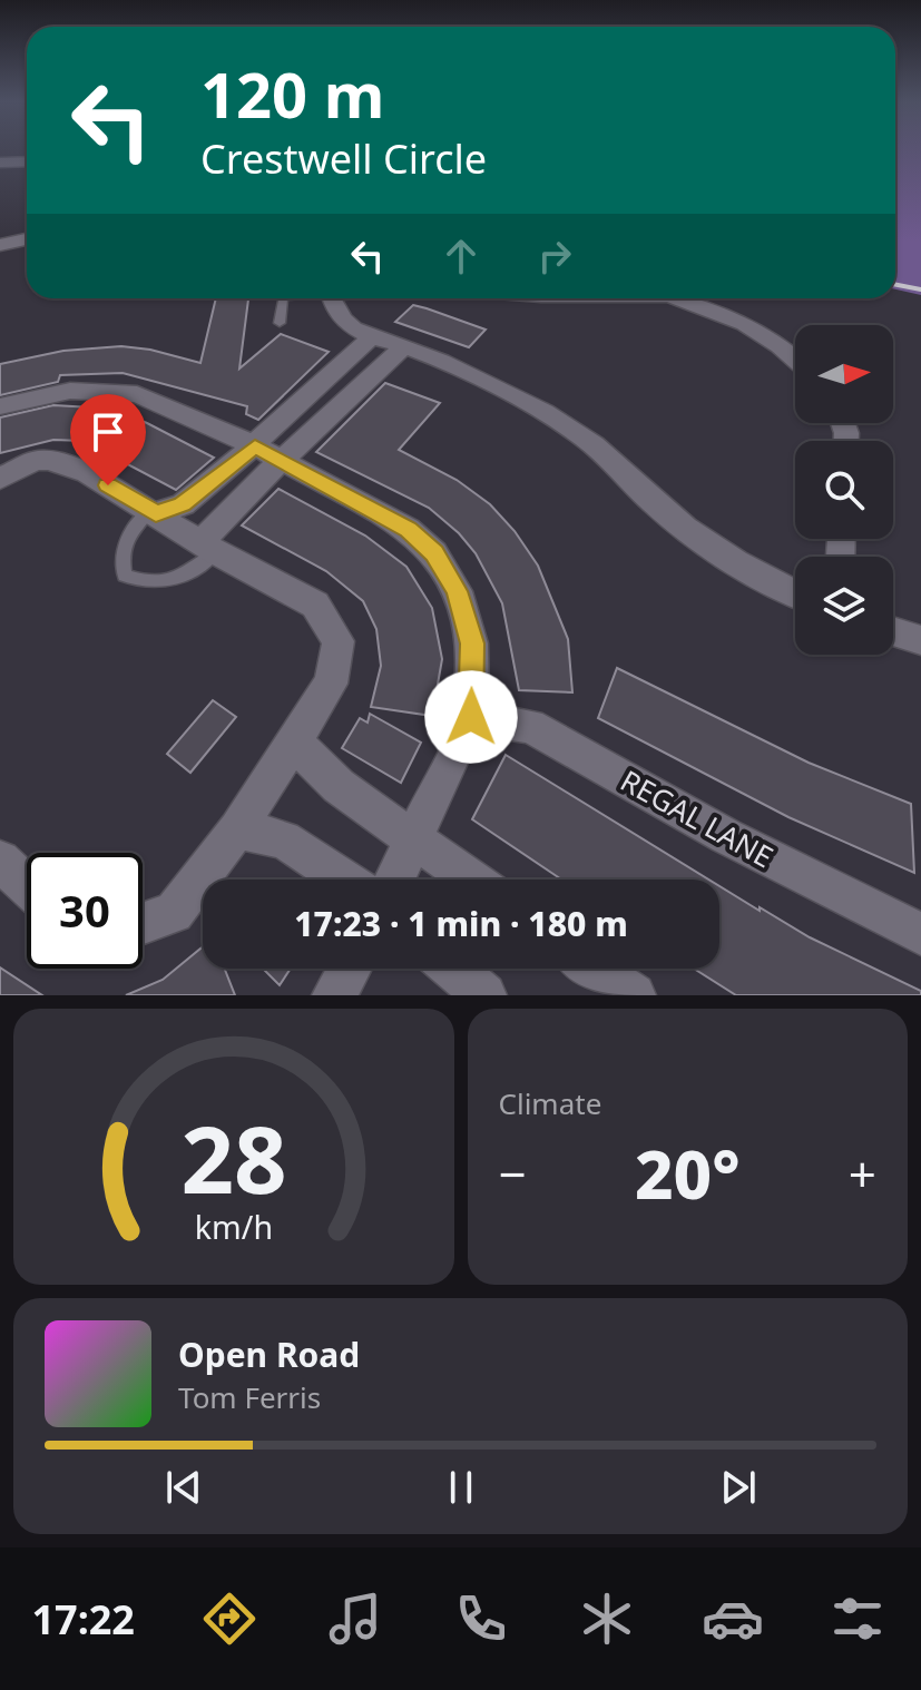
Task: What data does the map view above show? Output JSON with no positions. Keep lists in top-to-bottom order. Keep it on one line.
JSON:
{"streets":{"street":["REGAL LANE"]},"north":"right","page":{"turn":["120 m","Crestwell Circle"],"limit":"30","trip":"17:23 · 1 min · 180 m","tile":"Climate","heat":["−","20°","+"],"song":["Open Road","Tom Ferris"],"tabs":"17:22","gauge":["28","km/h"]}}
